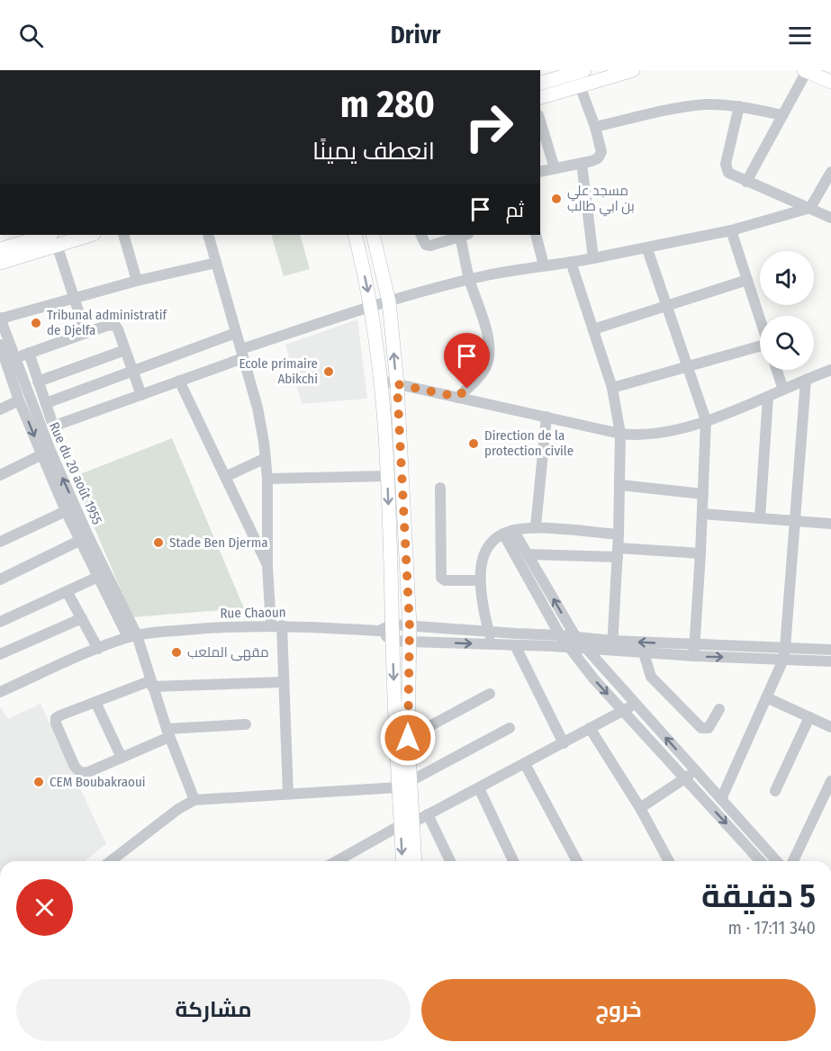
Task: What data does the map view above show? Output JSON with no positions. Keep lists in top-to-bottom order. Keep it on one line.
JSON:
{"streets":{"street":["Rue du 20 août 1955","Rue Chaoun"]},"crossings":[["Rue du 20 août 1955","Rue Chaoun"]],"places":["مسجد علي بن ابي طالب","Tribunal administratif de Djelfa","Ecole primaire Abikchi","Direction de la protection civile","Stade Ben Djerma","مقهى الملعب","CEM Boubakraoui"],"page":{"header":"Drivr","turn":["280 m","انعطف يمينًا"],"then":"ثم","heading":["5 دقيقة","340 m · 17:11"],"buttons":["خروج","مشاركة"]}}
